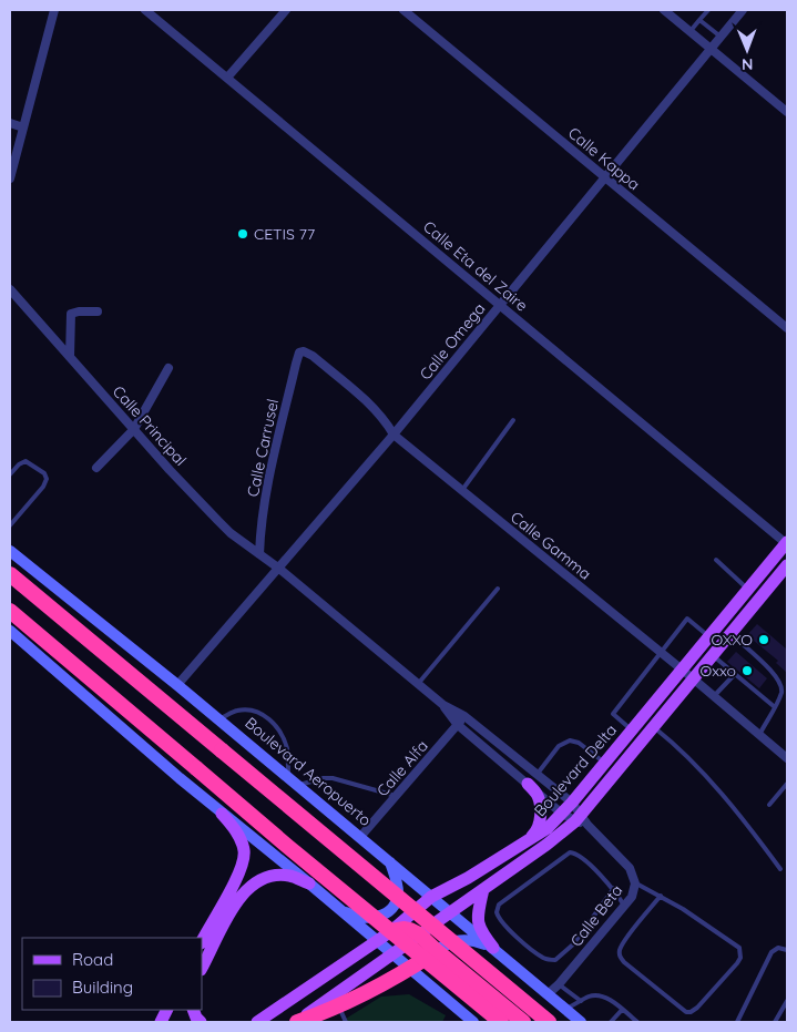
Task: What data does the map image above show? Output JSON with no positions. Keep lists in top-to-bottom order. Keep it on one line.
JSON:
{"streets":{"main road":["Boulevard Delta"],"street":["Calle Kappa","Calle Eta del Zaire","Calle Omega","Calle Principal","Calle Carrusel","Calle Gamma","Calle Alfa","Boulevard Aeropuerto","Calle Beta"]},"crossings":[["Calle Kappa","Calle Omega"],["Calle Eta del Zaire","Calle Omega"],["Calle Eta del Zaire","Boulevard Delta"],["Calle Omega","Calle Principal"],["Calle Omega","Calle Gamma"],["Calle Omega","Boulevard Aeropuerto"],["Calle Omega","Calle Beta"],["Calle Principal","Calle Carrusel"],["Calle Principal","Calle Beta"],["Calle Carrusel","Calle Gamma"],["Calle Gamma","Boulevard Delta"],["Calle Alfa","Boulevard Aeropuerto"],["Calle Alfa","Calle Beta"],["Boulevard Delta","Boulevard Aeropuerto"],["Boulevard Delta","Calle Beta"],["Boulevard Aeropuerto","Calle Beta"]],"places":["CETIS 77","OXXO","Oxxo"],"legend":["Road","Building"],"north":"bottom"}
